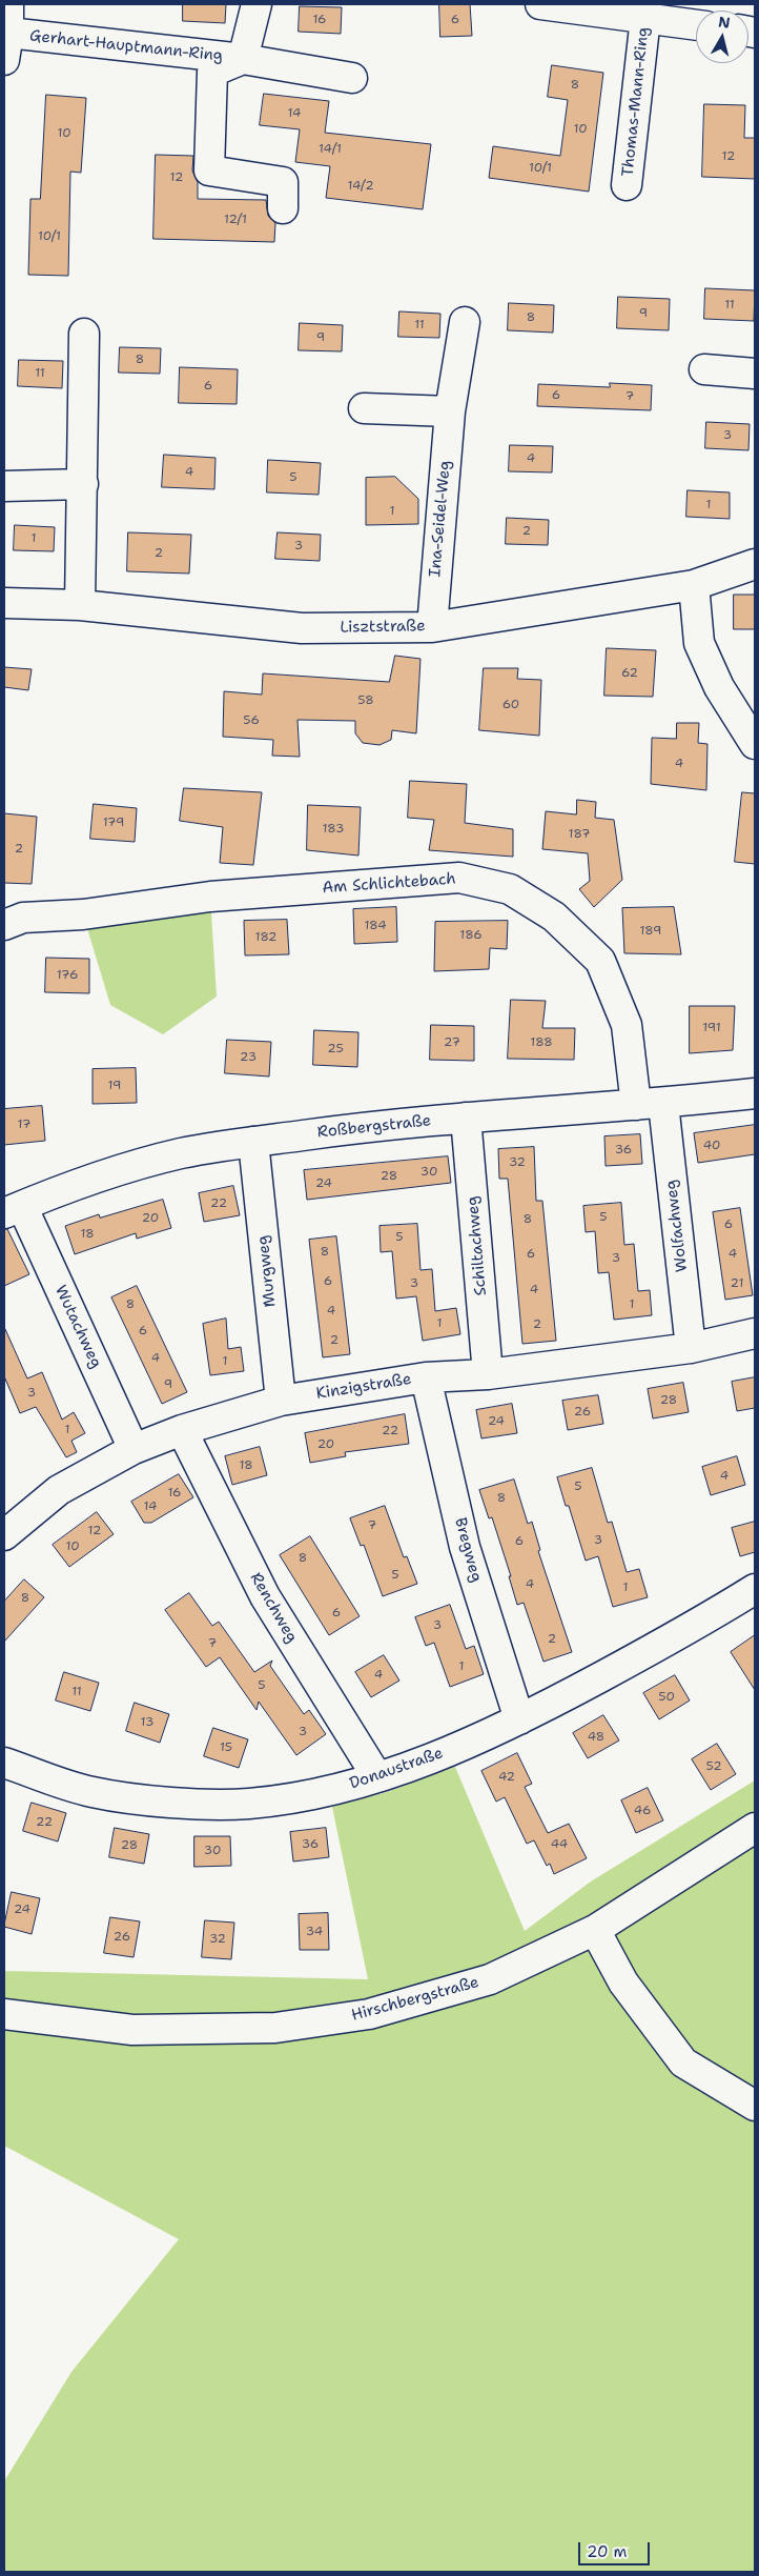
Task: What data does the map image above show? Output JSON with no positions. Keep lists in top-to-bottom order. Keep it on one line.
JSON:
{"streets":{"street":["Gerhart-Hauptmann-Ring","Thomas-Mann-Ring","Ina-Seidel-Weg","Lisztstraße","Am Schlichtebach","Roßbergstraße","Wolfachweg","Schiltachweg","Murgweg","Wutachweg","Kinzigstraße","Bregweg","Renchweg","Donaustraße","Hirschbergstraße"]},"crossings":[["Ina-Seidel-Weg","Lisztstraße"],["Am Schlichtebach","Roßbergstraße"],["Am Schlichtebach","Wolfachweg"],["Roßbergstraße","Wolfachweg"],["Roßbergstraße","Schiltachweg"],["Roßbergstraße","Murgweg"],["Roßbergstraße","Wutachweg"],["Wolfachweg","Kinzigstraße"],["Schiltachweg","Kinzigstraße"],["Murgweg","Kinzigstraße"],["Wutachweg","Kinzigstraße"],["Kinzigstraße","Bregweg"],["Kinzigstraße","Renchweg"],["Bregweg","Donaustraße"],["Renchweg","Donaustraße"]],"house_numbers":["16","6","8","14","10","10","14/1","12","10/1","12","14/2","12/1","10/1","11","9","8","11","9","8","11","6","6","7","3","4","4","5","1","1","2","1","3","2","62","58","60","56","4","179","183","187","2","184","189","186","182","176","191","27","188","25","23","19","17","40","36","32","30","28","24","22","5","20","8","6","18","5","8","6","4","3","6","3","21","4","8","1","4","1","2","6","2","4","1","9","3","28","26","24","1","22","20","18","4","5","16","8","14","7","12","3","6","10","8","5","4","1","8","6","3","2","7","1","4","5","11","50","13","3","48","15","52","42","46","22","36","44","28","30","24","34","26","32"],"scale_bar":"20 m","north":"top"}
